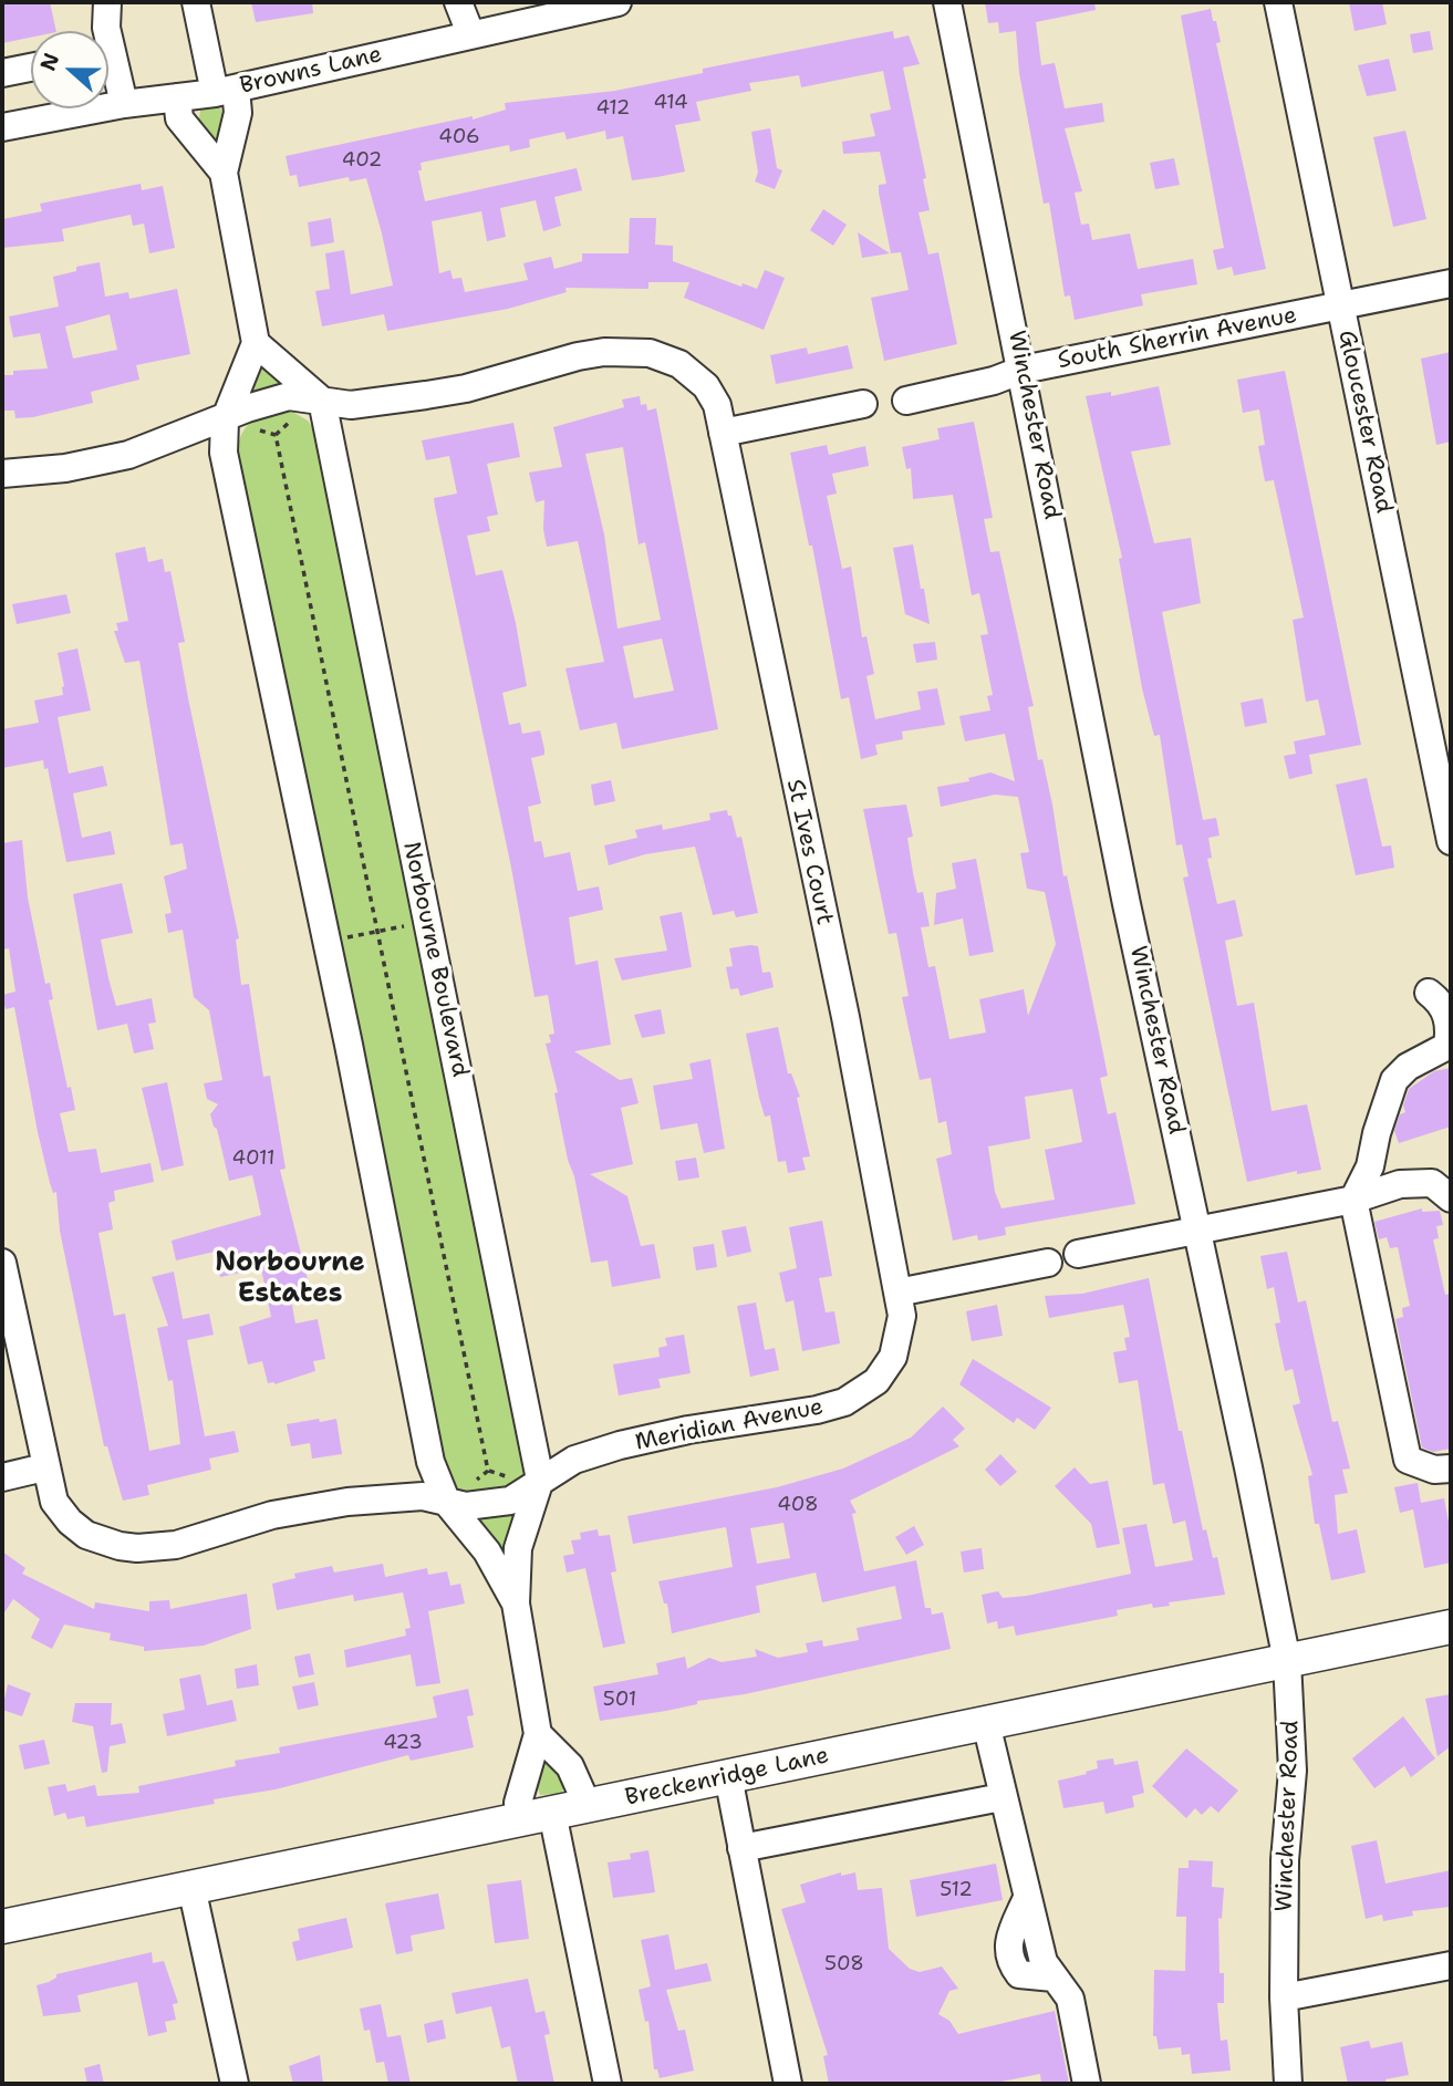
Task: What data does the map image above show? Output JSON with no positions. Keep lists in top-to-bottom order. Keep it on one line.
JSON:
{"streets":{"main road":["Breckenridge Lane"],"street":["Browns Lane","South Sherrin Avenue","Gloucester Road","Winchester Road","St Ives Court","Norbourne Boulevard","Meridian Avenue"]},"crossings":[["South Sherrin Avenue","Gloucester Road"],["South Sherrin Avenue","Winchester Road"],["Winchester Road","Breckenridge Lane"],["St Ives Court","Norbourne Boulevard"],["St Ives Court","Meridian Avenue"],["Norbourne Boulevard","Meridian Avenue"],["Norbourne Boulevard","Breckenridge Lane"]],"districts":["Norbourne Estates"],"house_numbers":["414","412","406","402","4011","408","501","423","512","508"],"north":"left"}
